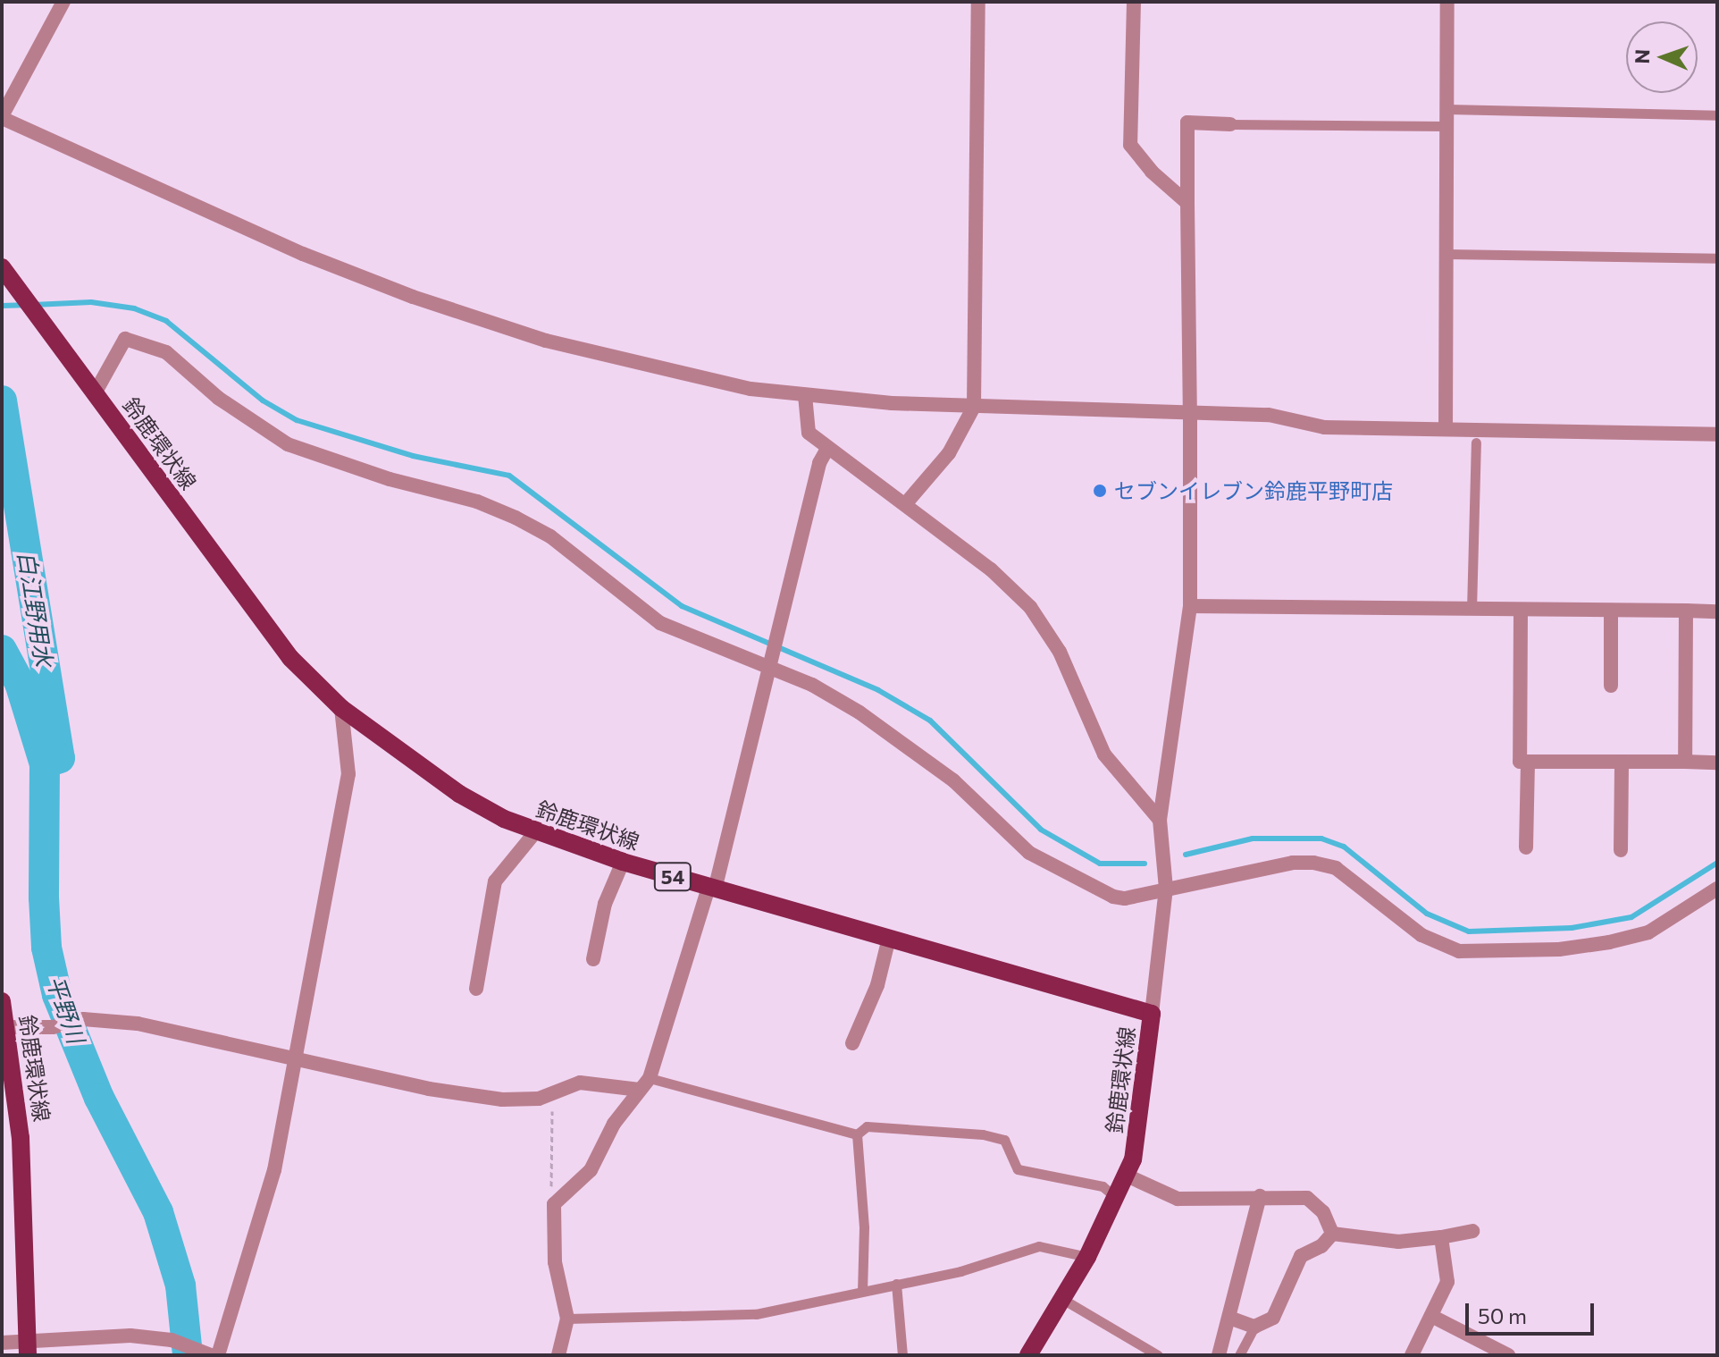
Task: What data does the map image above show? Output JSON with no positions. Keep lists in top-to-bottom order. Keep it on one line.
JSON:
{"streets":{"main road":["鈴鹿環状線","54"]},"water":["白江野用水","平野川"],"places":["セブンイレブン鈴鹿平野町店"],"scale_bar":"50 m","north":"left"}
